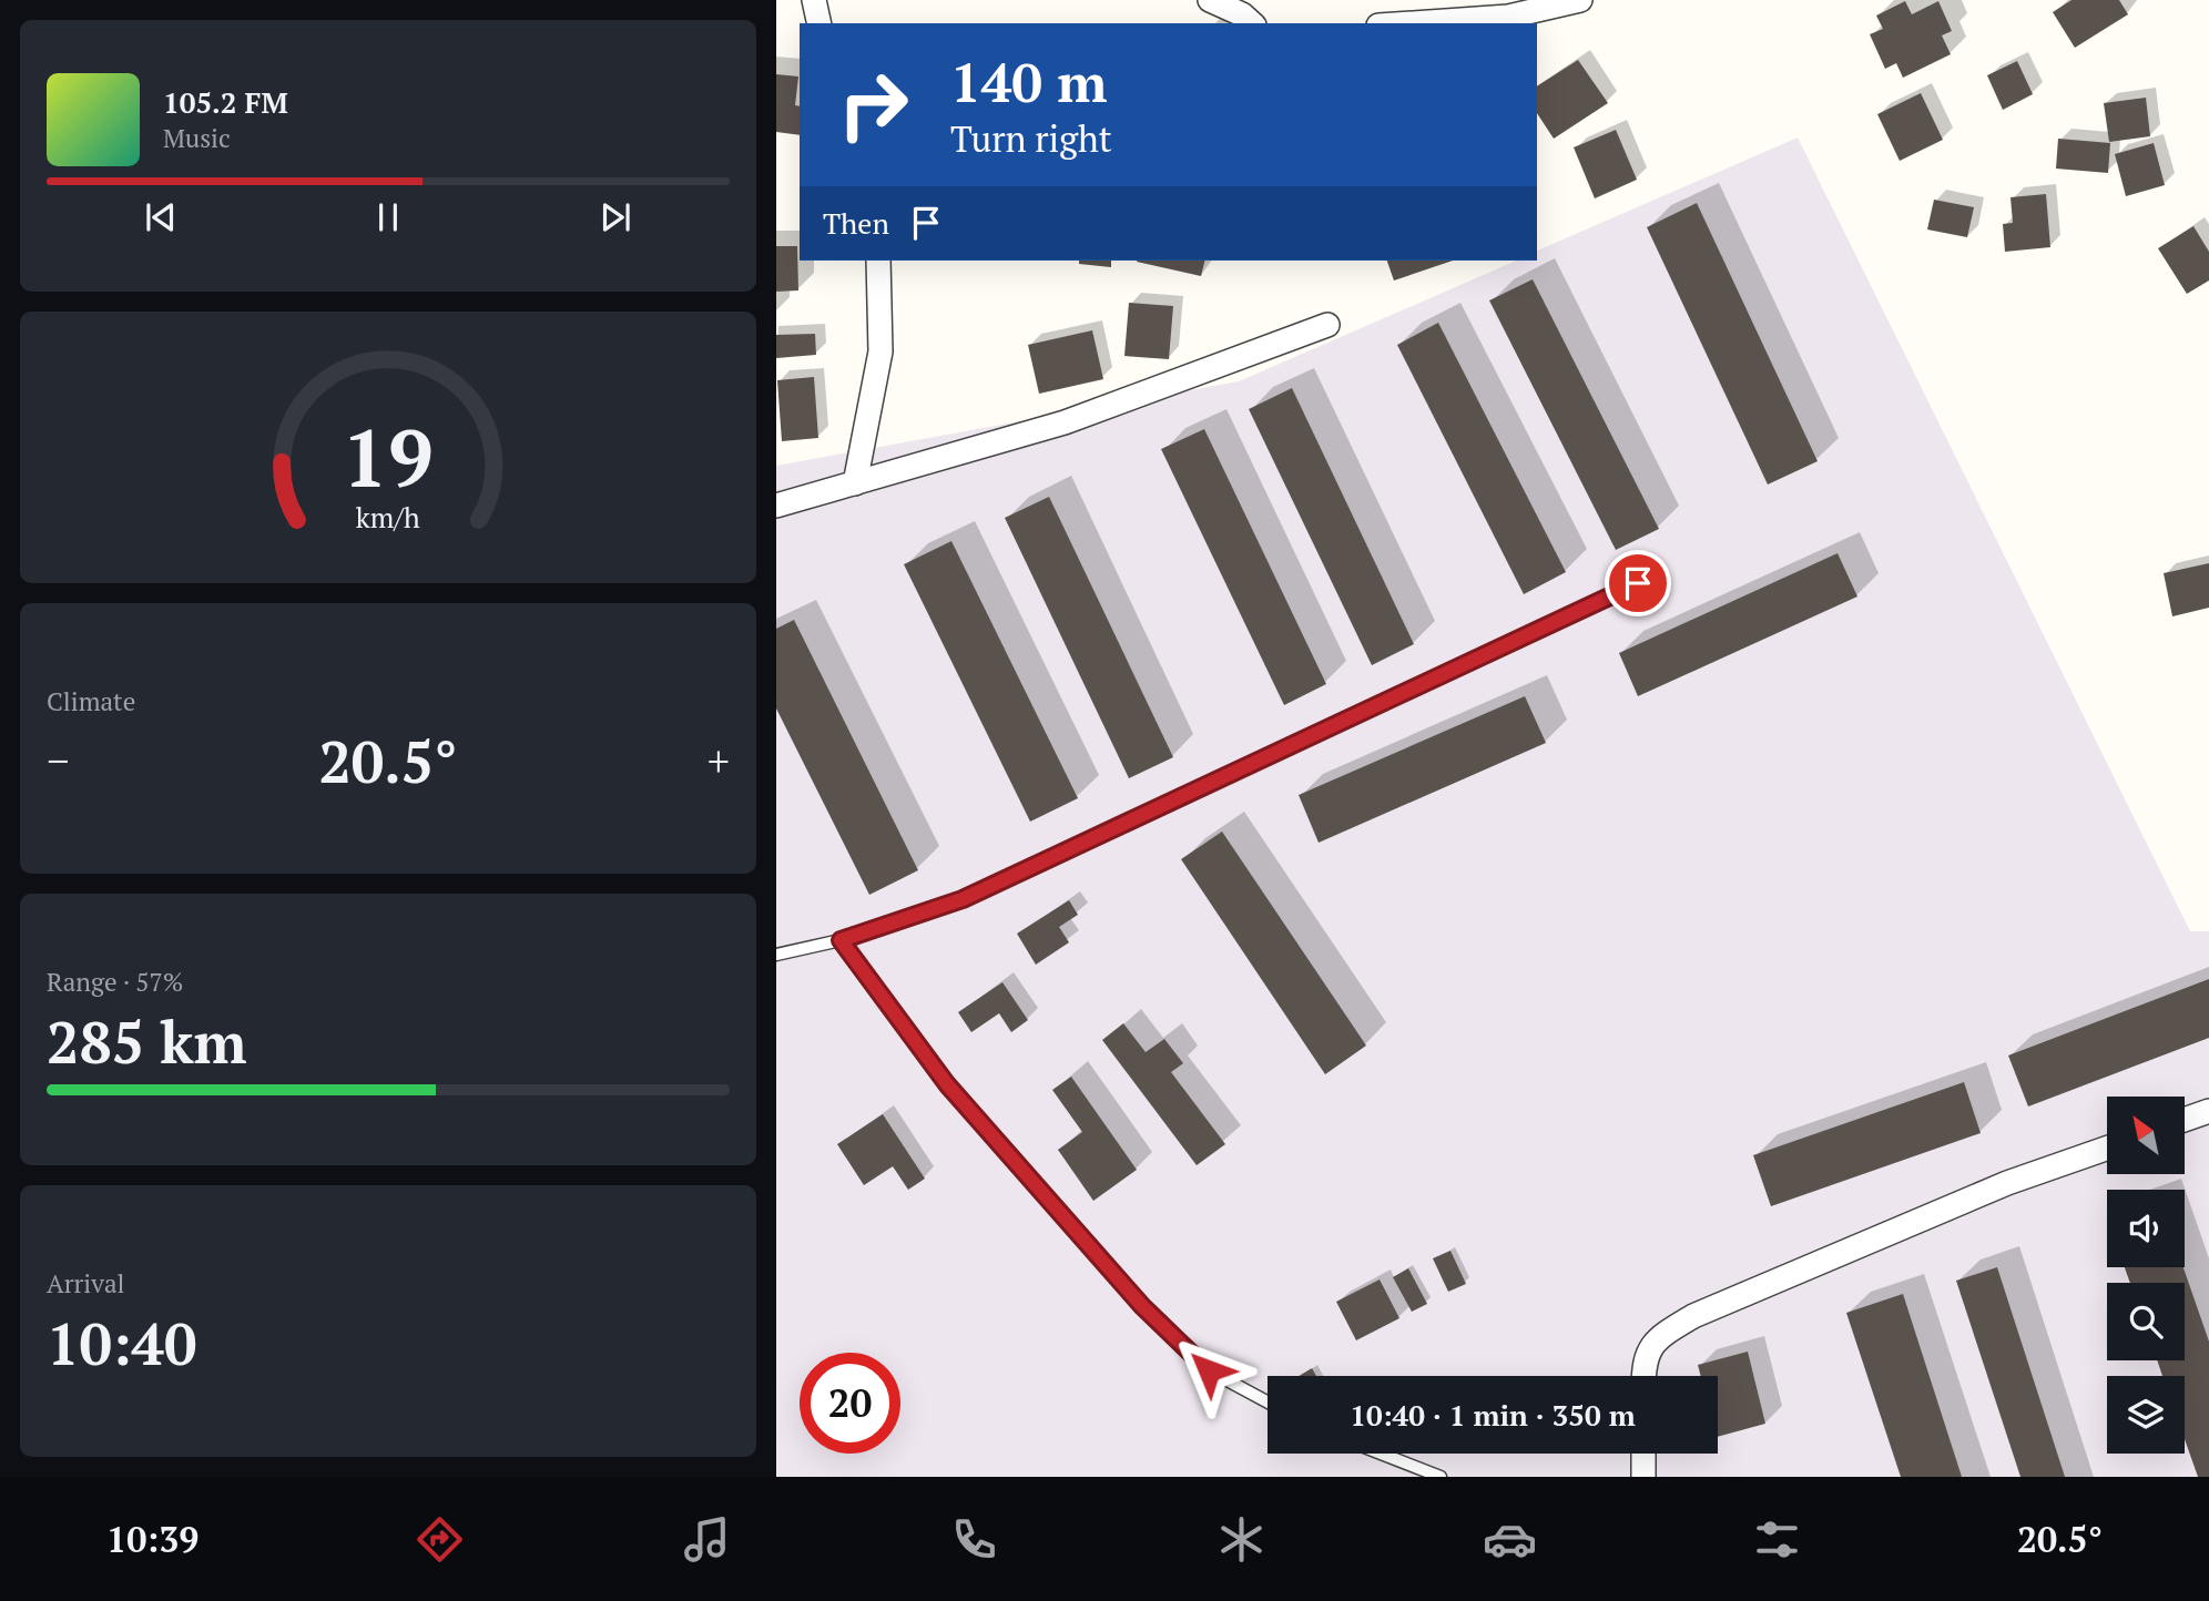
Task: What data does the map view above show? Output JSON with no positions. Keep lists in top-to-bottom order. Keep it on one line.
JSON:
{"north":"top left","page":{"turn":["140 m","Turn right"],"song":["105.2 FM","Music"],"then":"Then","tile":["Climate",["Range · 57%","285 km"],["Arrival","10:40"]],"heat":["−","20.5°","+"],"limit":"20","trip":"10:40 · 1 min · 350 m","tabs":["10:39","20.5°"],"gauge":["19","km/h"]}}
